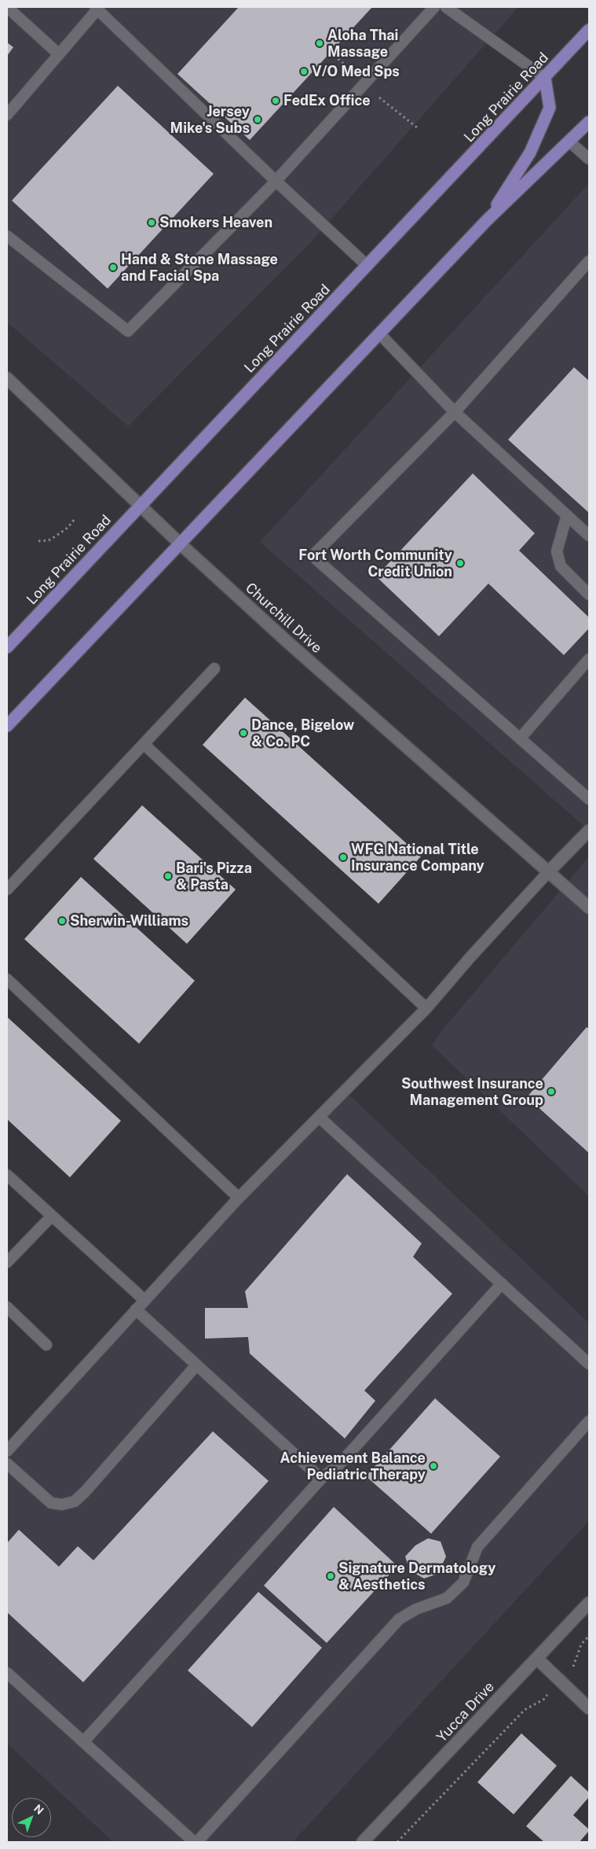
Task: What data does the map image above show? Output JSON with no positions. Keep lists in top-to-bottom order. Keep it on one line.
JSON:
{"streets":{"main road":["Long Prairie Road"],"street":["Churchill Drive","Yucca Drive"]},"crossings":[["Long Prairie Road","Churchill Drive"]],"places":["Aloha Thai Massage","V/O Med Sps","FedEx Office","Jersey Mike's Subs","Smokers Heaven","Hand & Stone Massage and Facial Spa","Fort Worth Community Credit Union","Dance, Bigelow & Co. PC","WFG National Title Insurance Company","Bari's Pizza & Pasta","Sherwin-Williams","Southwest Insurance Management Group","Achievement Balance Pediatric Therapy","Signature Dermatology & Aesthetics"],"north":"top right"}
